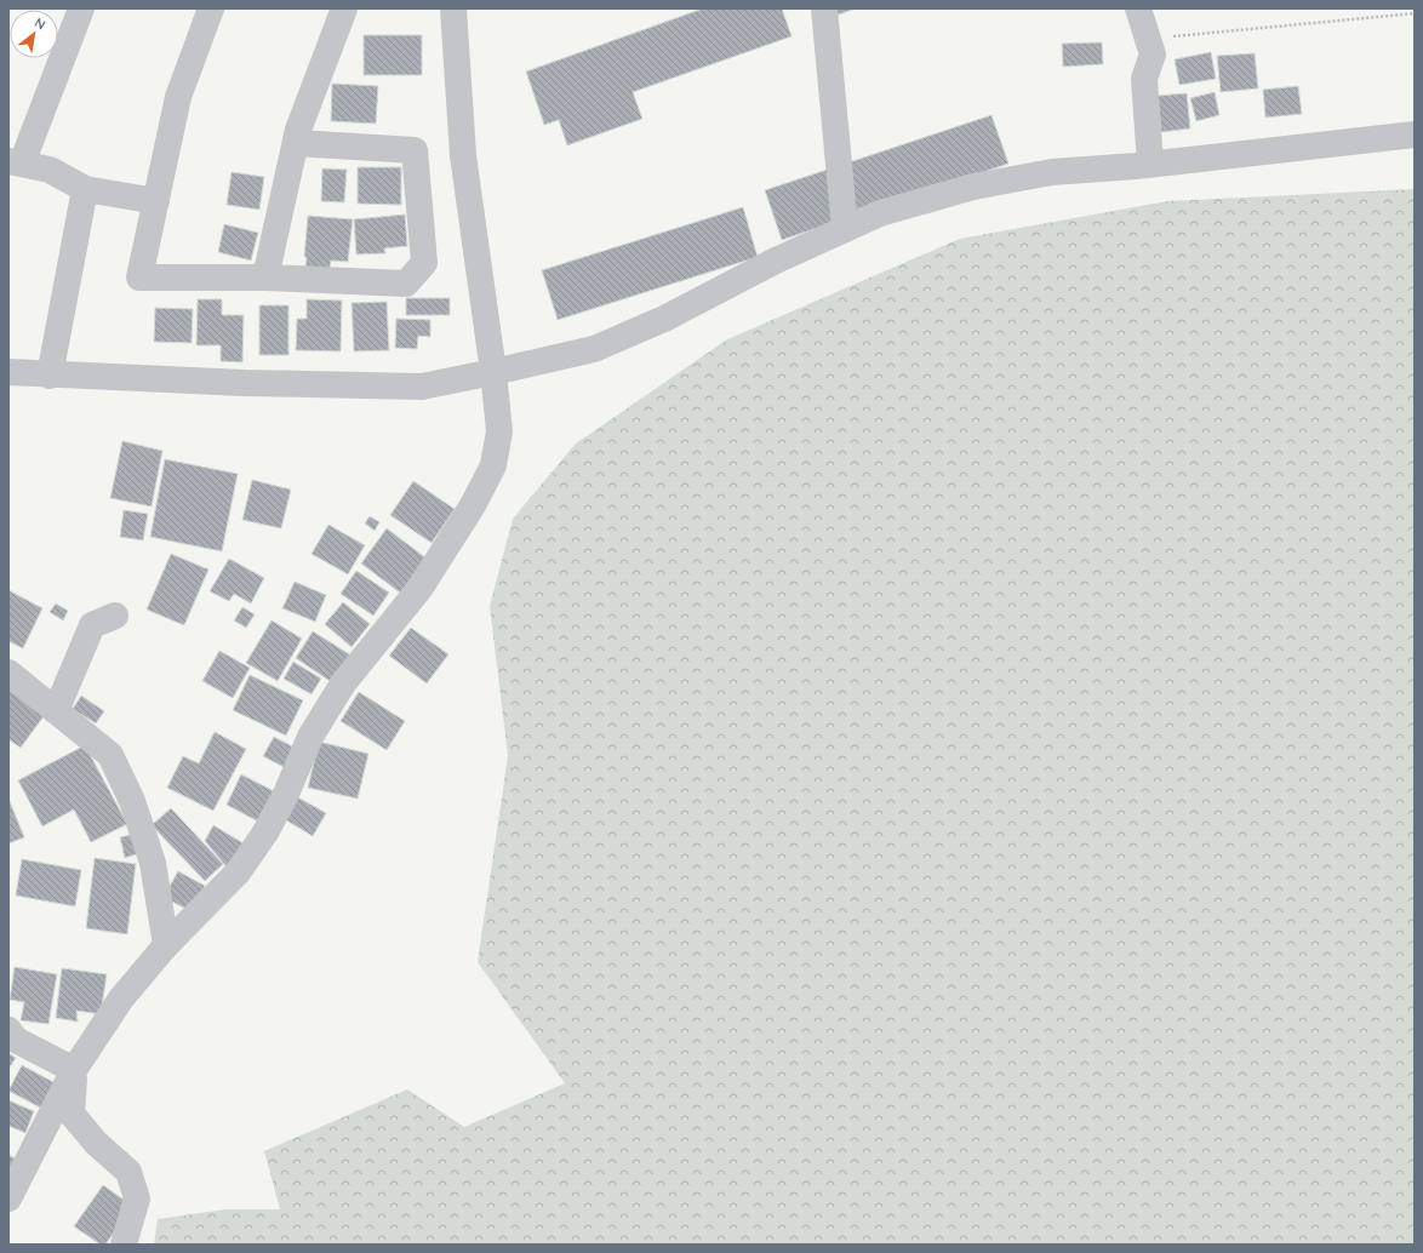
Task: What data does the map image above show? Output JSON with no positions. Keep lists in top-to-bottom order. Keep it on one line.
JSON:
{"north":"top right"}
